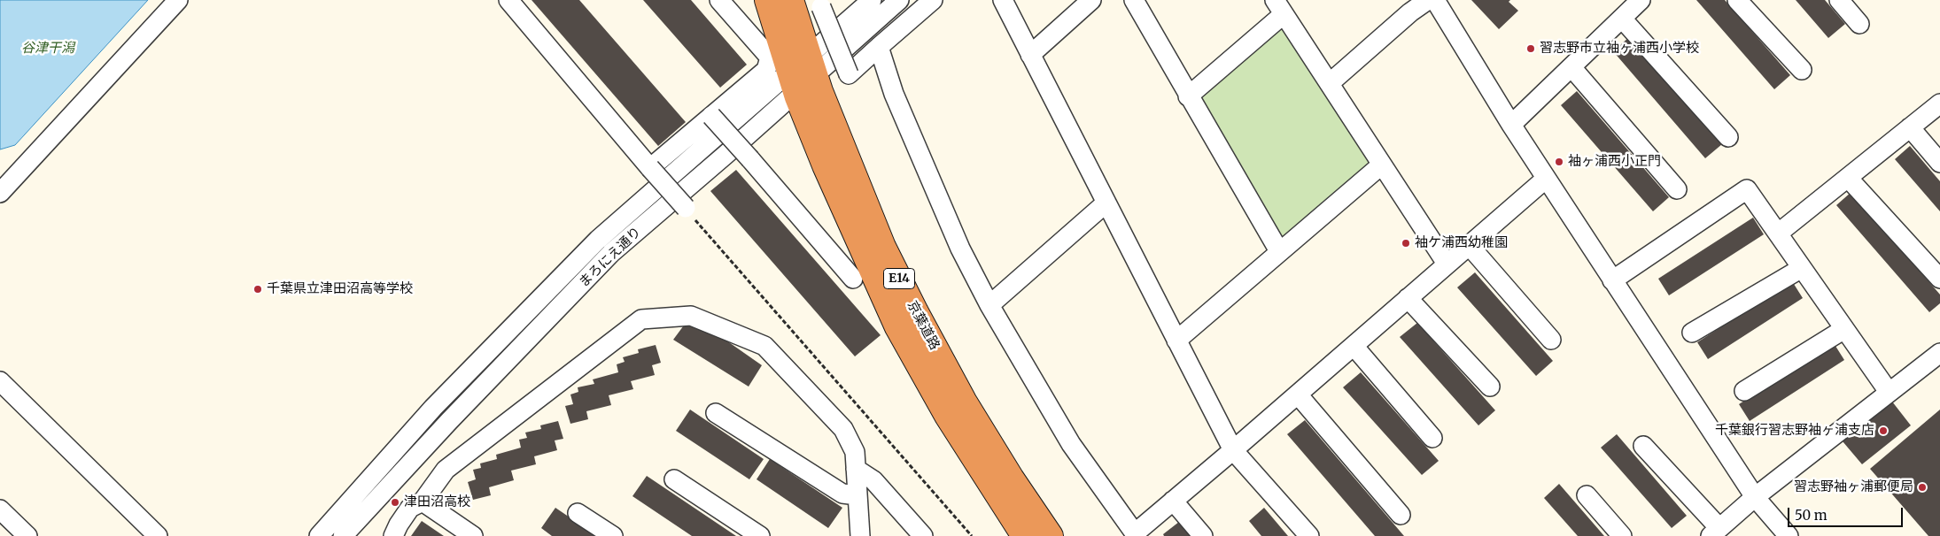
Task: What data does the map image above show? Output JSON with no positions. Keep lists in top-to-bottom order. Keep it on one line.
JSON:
{"streets":{"highway":["E14","京葉道路"],"street":["まろにえ通り"]},"crossings":[["まろにえ通り","京葉道路"]],"parks":["谷津干潟"],"places":["習志野市立袖ヶ浦西小学校","袖ヶ浦西小正門","袖ケ浦西幼稚園","千葉県立津田沼高等学校","千葉銀行習志野袖ヶ浦支店","習志野袖ヶ浦郵便局","津田沼高校"],"scale_bar":"50 m"}
